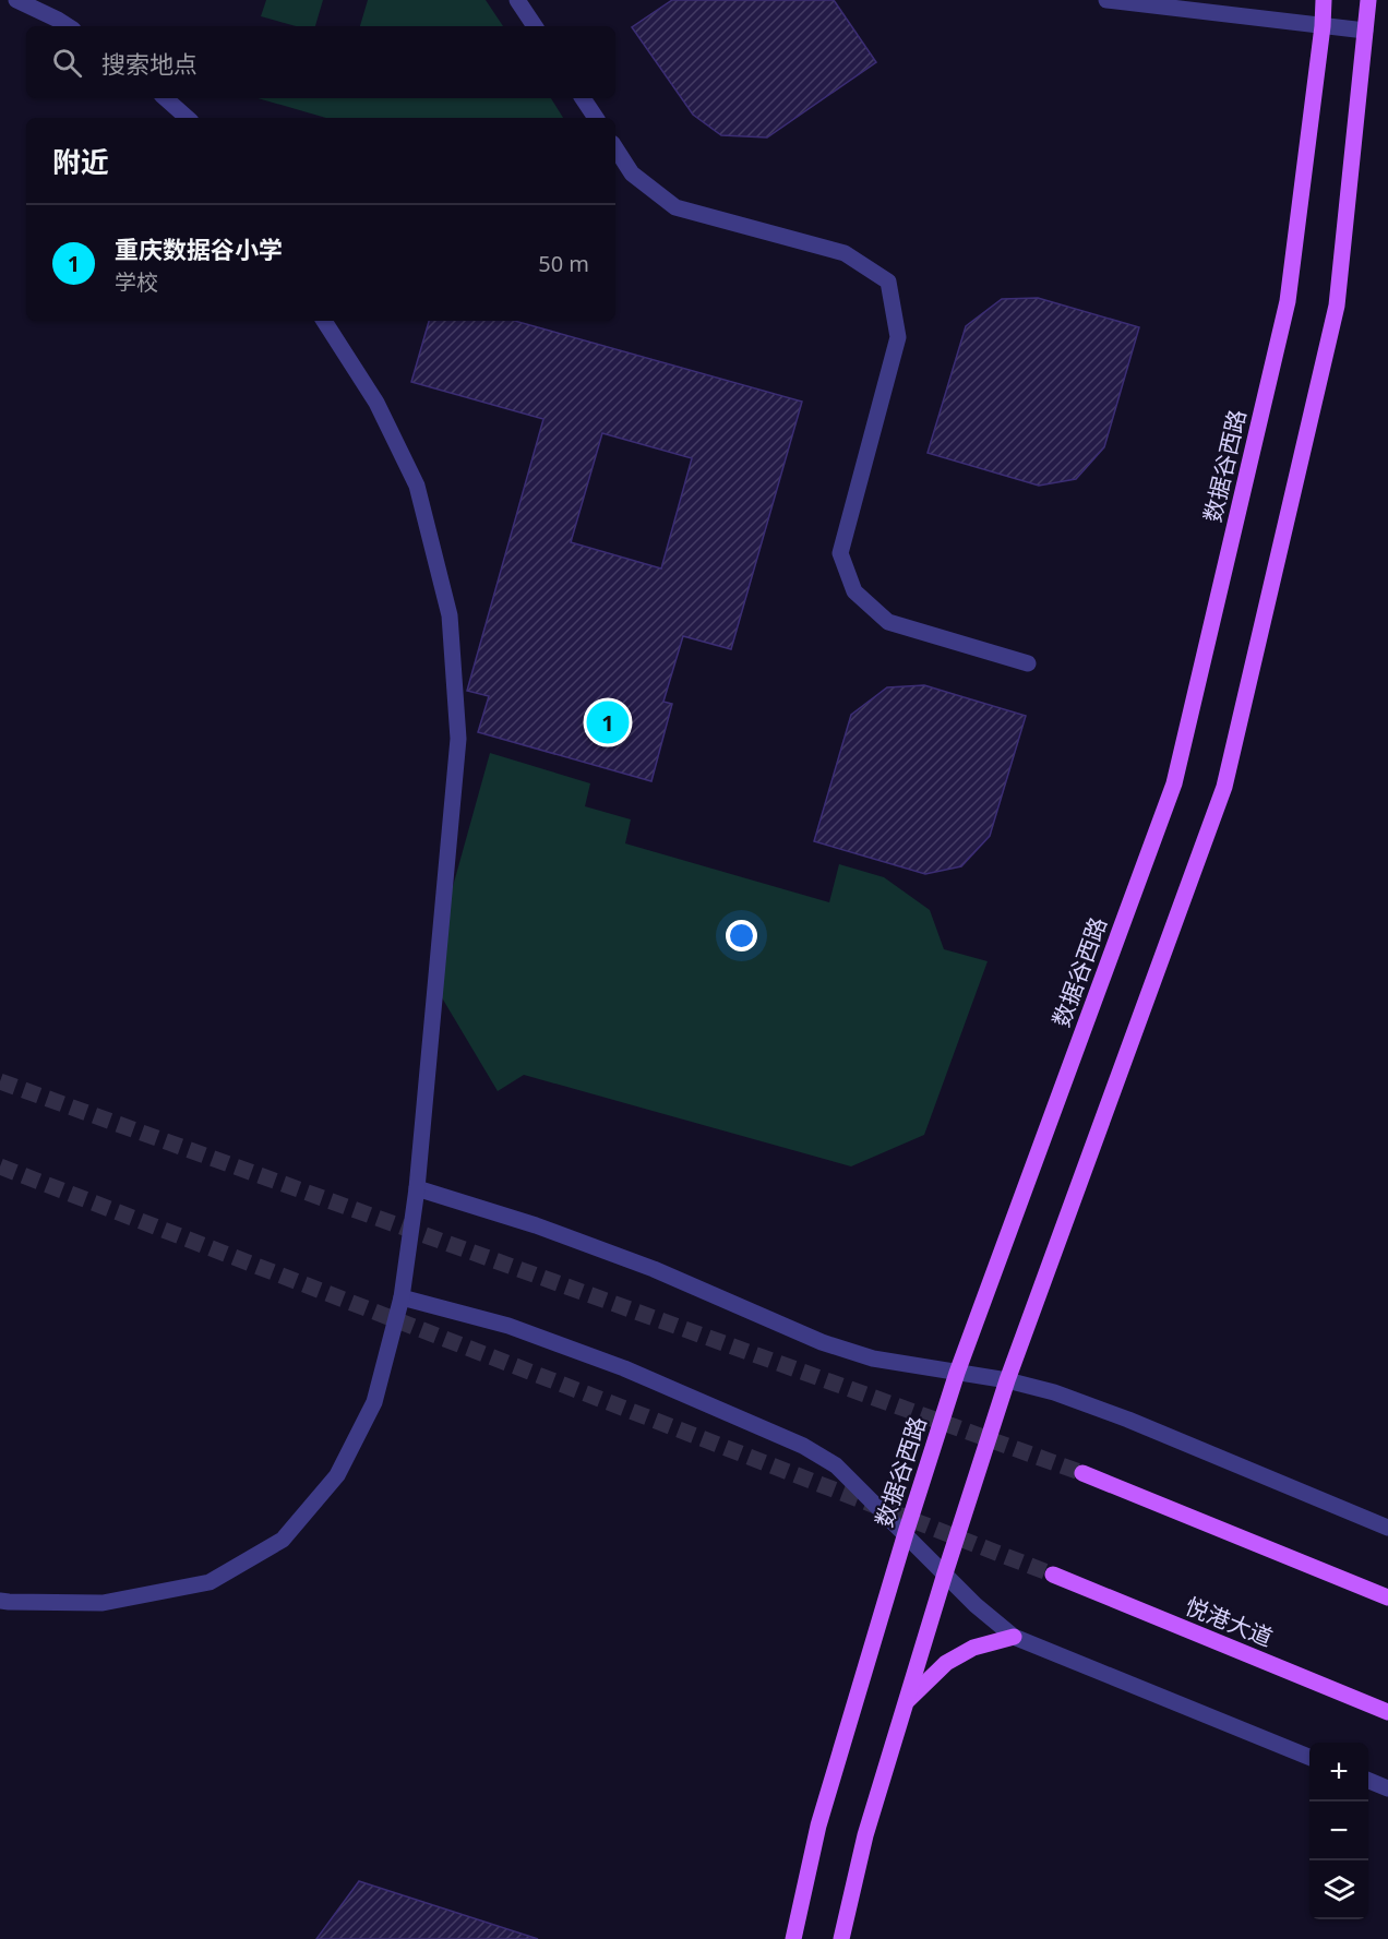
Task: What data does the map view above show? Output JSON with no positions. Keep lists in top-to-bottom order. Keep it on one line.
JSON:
{"streets":{"main road":["数据谷西路","悦港大道"]},"page":{"search":"搜索地点","heading":"附近","list":[{"mark":"1","name":"重庆数据谷小学","note":"学校","value":"50 m"}],"pins":"1","map_buttons":["+","−"]}}
